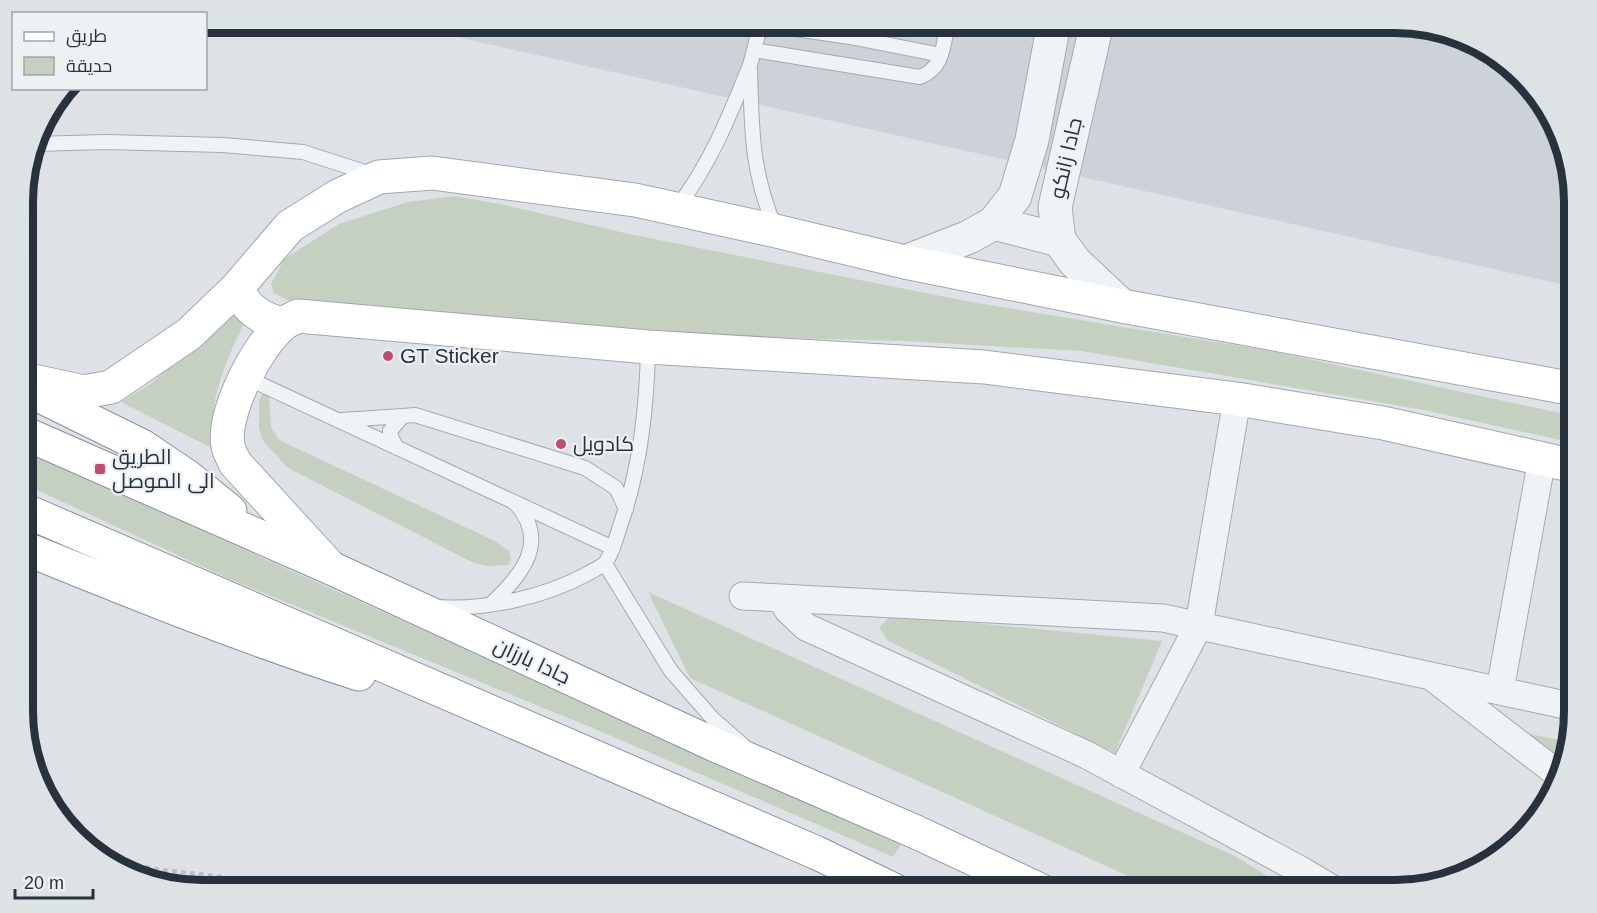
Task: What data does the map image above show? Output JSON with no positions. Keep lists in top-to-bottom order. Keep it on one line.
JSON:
{"streets":{"main road":["جادا بارزان"],"street":["جادا زانکو"]},"places":{"other":["GT Sticker","كادويل"],"transit":["الطريق الى الموصل"]},"legend":["طريق","حديقة"],"scale_bar":"20 m"}
